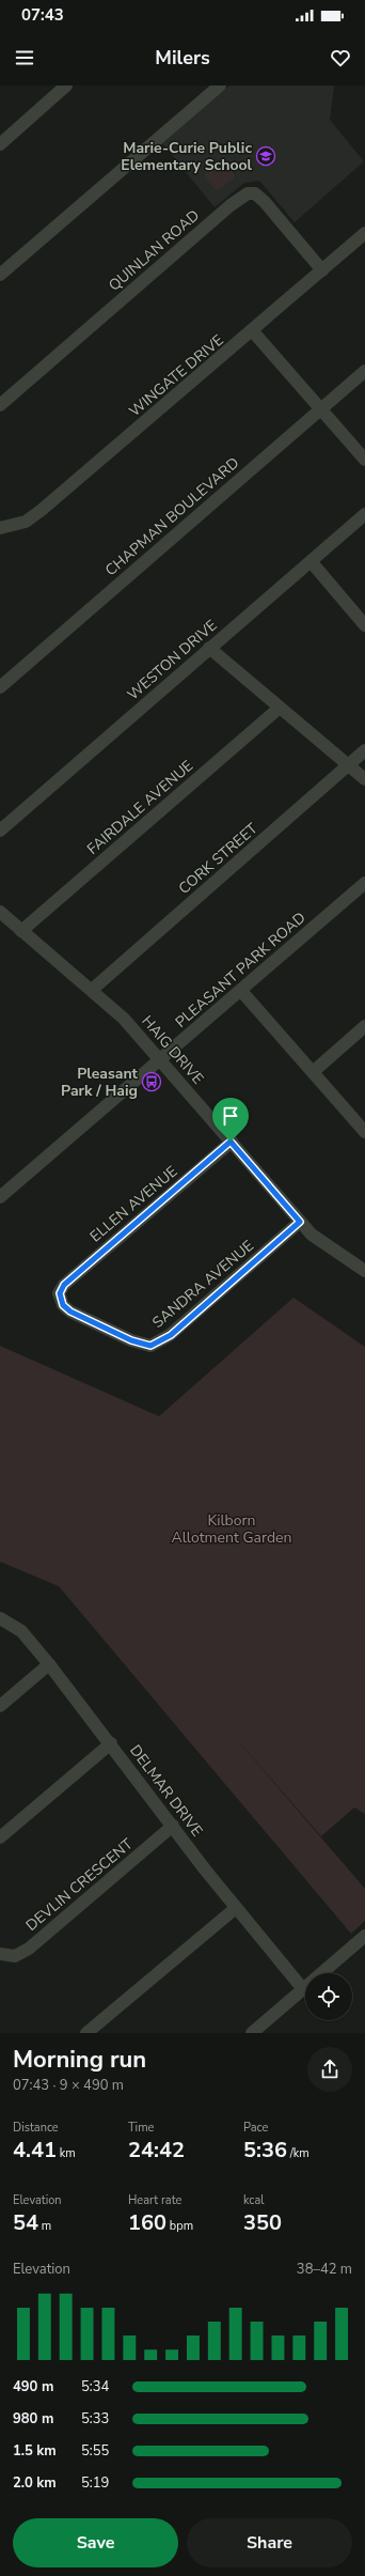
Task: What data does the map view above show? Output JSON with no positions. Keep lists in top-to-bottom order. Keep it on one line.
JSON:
{"streets":{"street":["QUINLAN ROAD","WINGATE DRIVE","CHAPMAN BOULEVARD","WESTON DRIVE","FAIRDALE AVENUE","CORK STREET","PLEASANT PARK ROAD","HAIG DRIVE","ELLEN AVENUE","SANDRA AVENUE","DELMAR DRIVE","DEVLIN CRESCENT"]},"crossings":[["QUINLAN ROAD","WINGATE DRIVE"],["FAIRDALE AVENUE","HAIG DRIVE"],["CORK STREET","HAIG DRIVE"],["PLEASANT PARK ROAD","HAIG DRIVE"],["HAIG DRIVE","ELLEN AVENUE"],["HAIG DRIVE","SANDRA AVENUE"],["ELLEN AVENUE","SANDRA AVENUE"],["DELMAR DRIVE","DEVLIN CRESCENT"]],"parks":["Kilborn Allotment Garden"],"places":{"school or university":["Marie-Curie Public Elementary School"],"bus stop":["Pleasant Park / Haig"]},"page":{"status":"07:43","header":"Milers","heading":["Morning run","07:43 · 9 × 490 m"],"stats":[["Distance","4.41 km"],["Time","24:42"],["Pace","5:36 /km"],["Elevation","54 m"],["Heart rate","160 bpm"],["kcal","350"]],"chart":["Elevation","38–42 m"],"list":[{"name":"490 m","note":"5:34"},{"name":"980 m","note":"5:33"},{"name":"1.5 km","note":"5:55"},{"name":"2.0 km","note":"5:19"}],"buttons":["Save","Share"]}}
